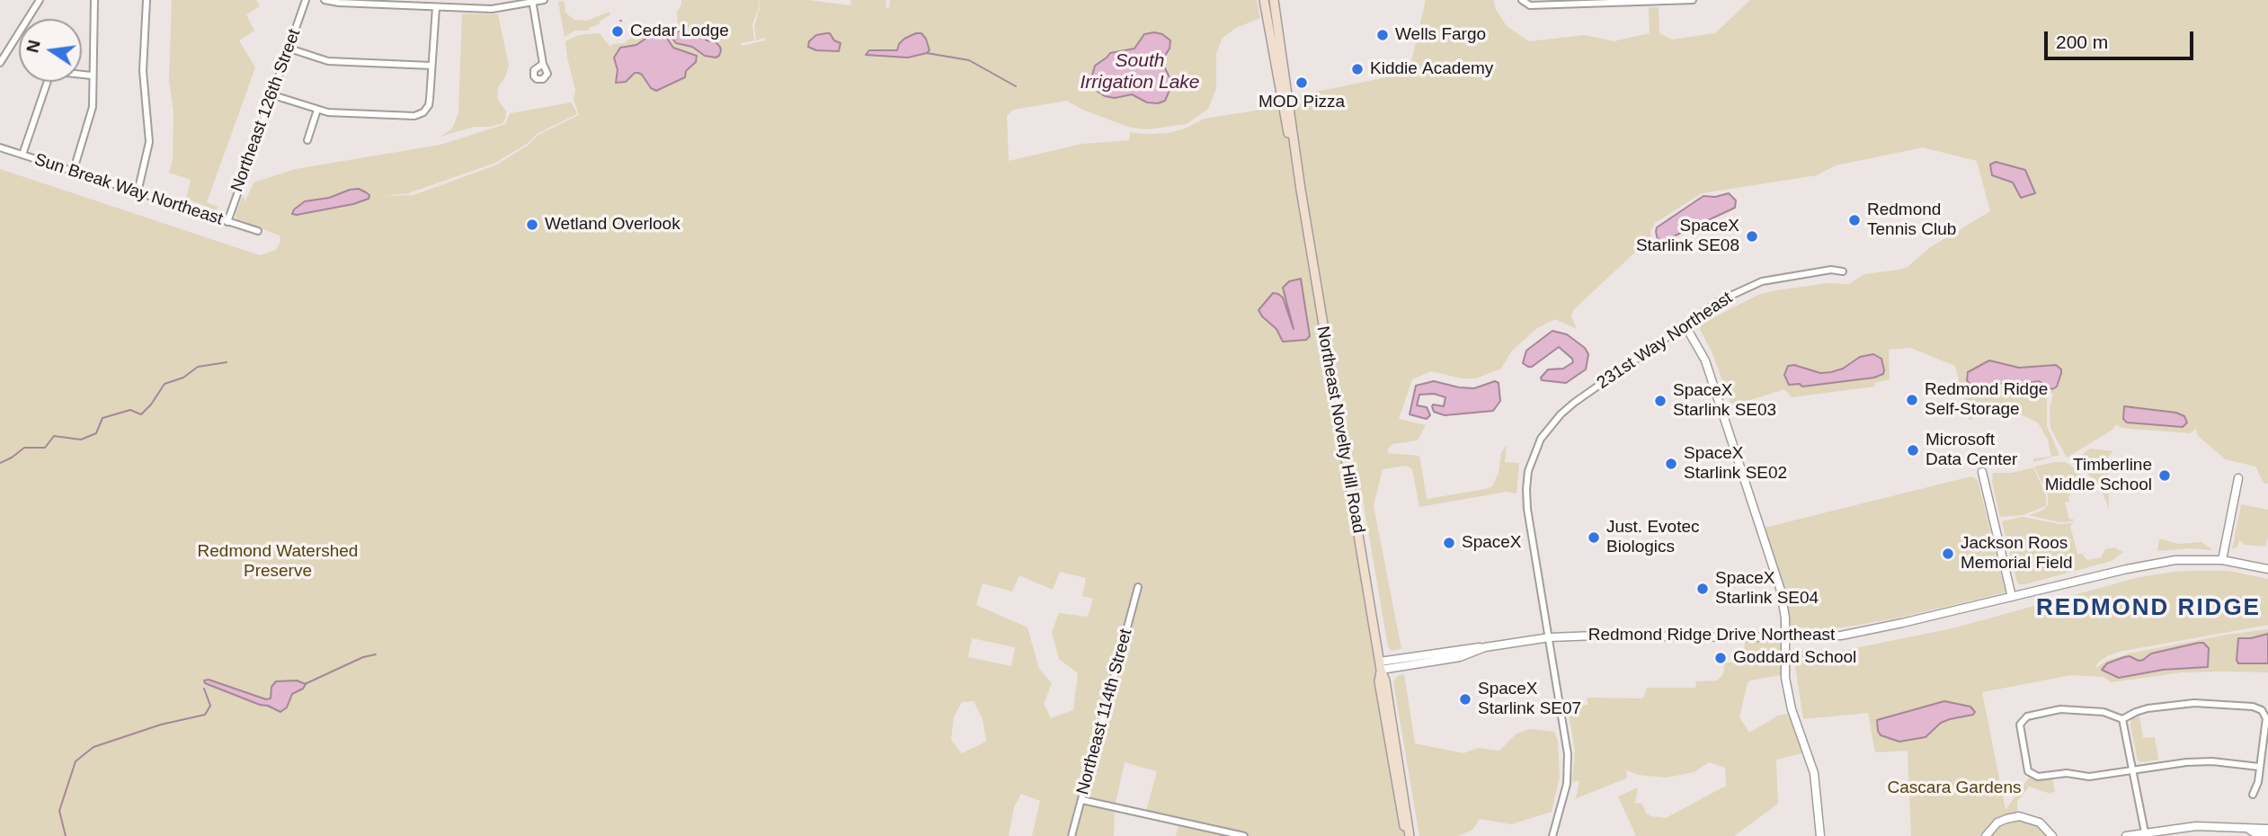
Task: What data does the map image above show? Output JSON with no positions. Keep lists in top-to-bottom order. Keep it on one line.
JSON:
{"streets":{"main road":["Northeast Novelty Hill Road"],"street":["Northeast 126th Street","Sun Break Way Northeast","231st Way Northeast","Redmond Ridge Drive Northeast","Northeast 114th Street"]},"crossings":[["Northeast 126th Street","Sun Break Way Northeast"],["231st Way Northeast","Redmond Ridge Drive Northeast"],["Northeast Novelty Hill Road","Redmond Ridge Drive Northeast"]],"districts":["REDMOND RIDGE"],"water":["South Irrigation Lake"],"parks":["Redmond Watershed Preserve","Cascara Gardens"],"places":["Cedar Lodge","Wells Fargo","Kiddie Academy","MOD Pizza","Redmond Tennis Club","Wetland Overlook","SpaceX Starlink SE08","Redmond Ridge Self-Storage","SpaceX Starlink SE03","Microsoft Data Center","SpaceX Starlink SE02","Timberline Middle School","Just. Evotec Biologics","SpaceX","Jackson Roos Memorial Field","SpaceX Starlink SE04","Goddard School","SpaceX Starlink SE07"],"scale_bar":"200 m","north":"left"}
